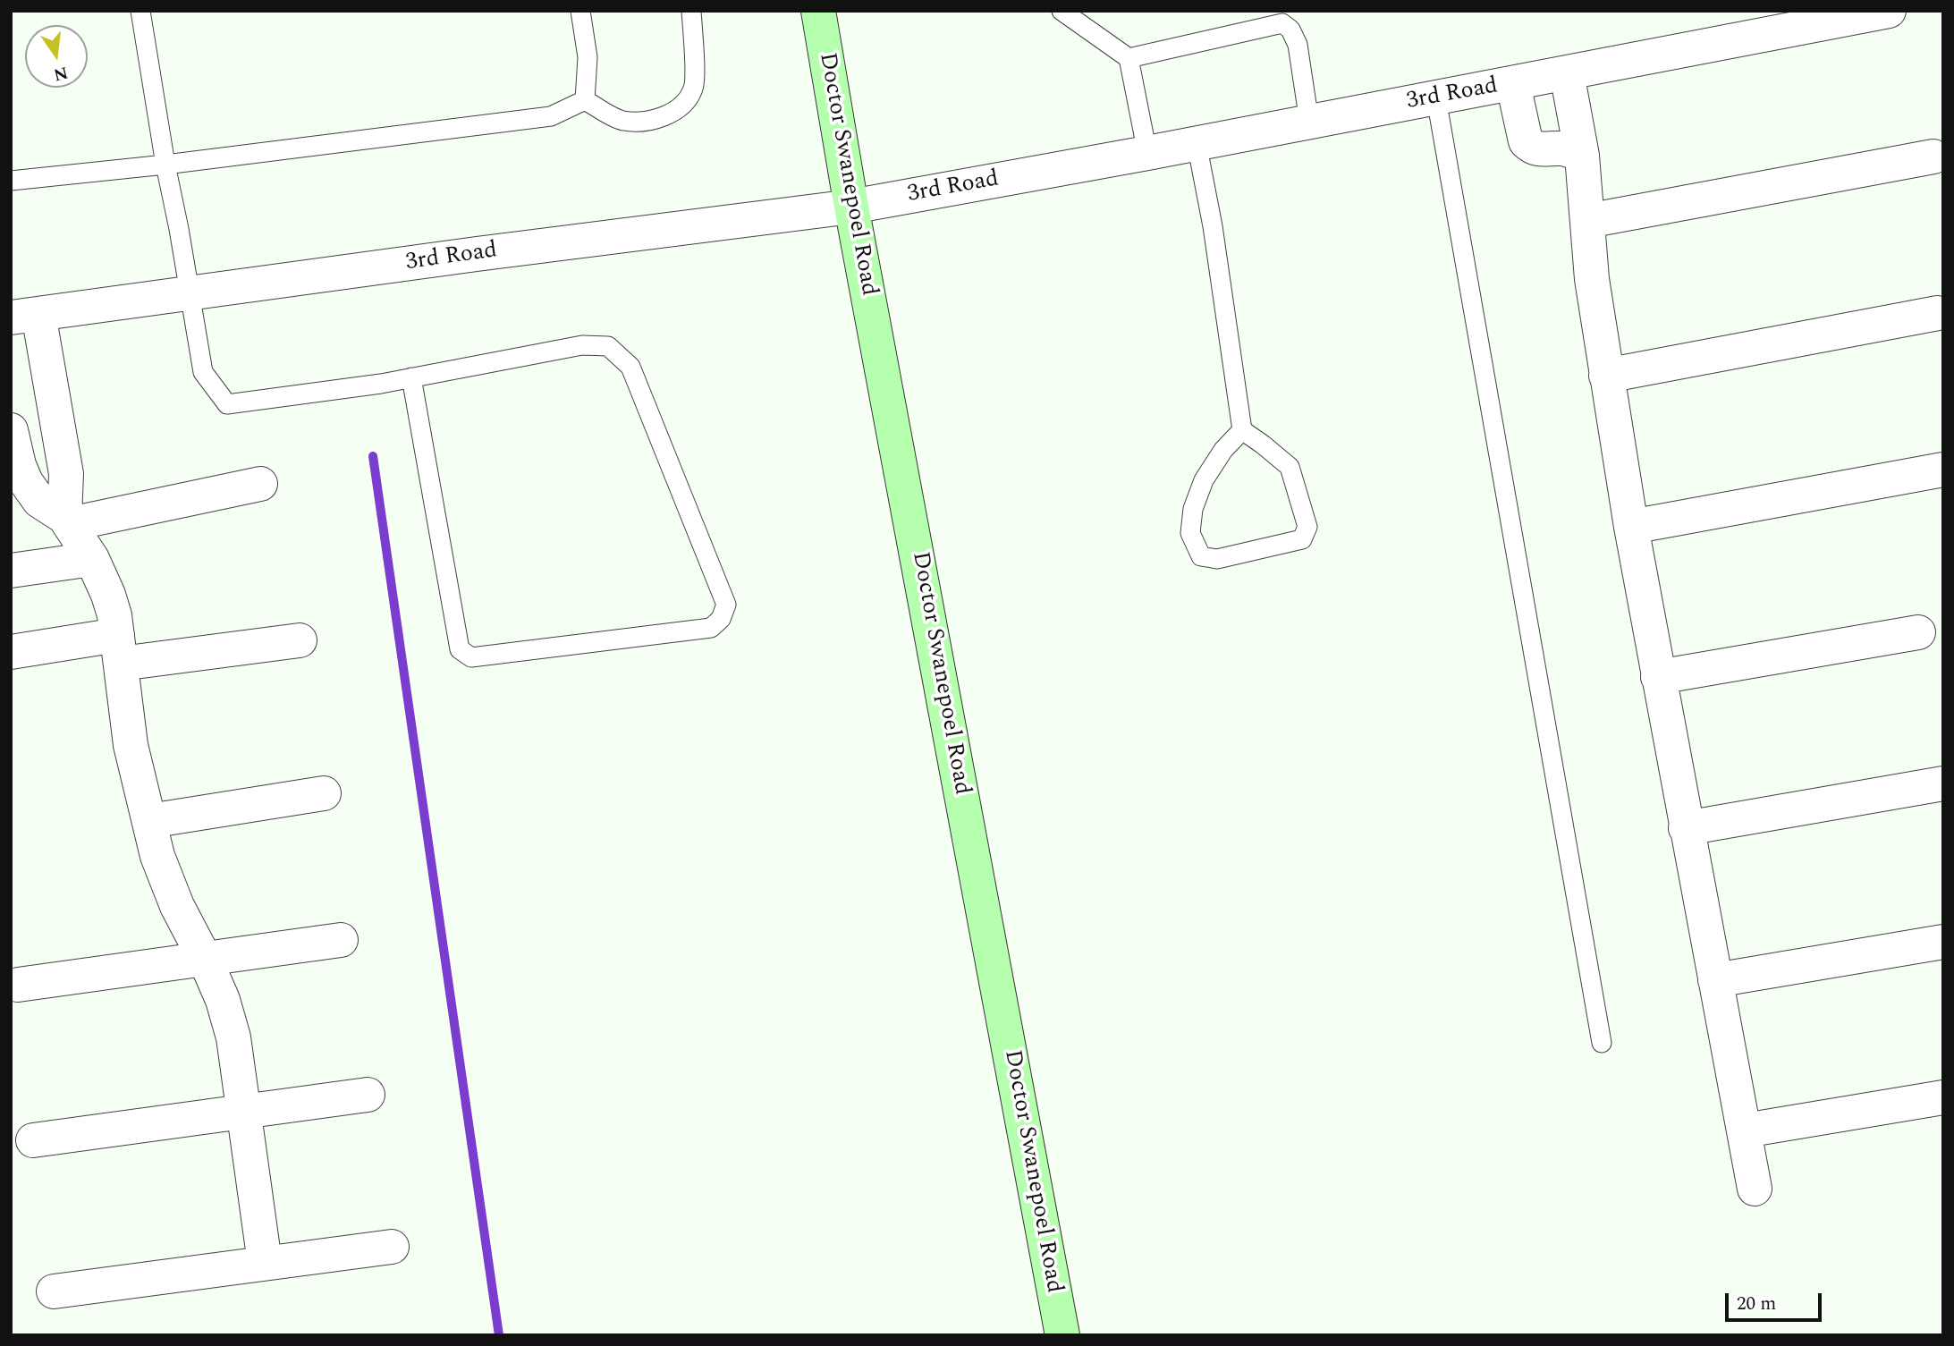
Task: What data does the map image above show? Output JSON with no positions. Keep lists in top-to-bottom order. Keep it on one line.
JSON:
{"streets":{"main road":["Doctor Swanepoel Road"],"street":["3rd Road"]},"crossings":[["3rd Road","Doctor Swanepoel Road"]],"scale_bar":"20 m","north":"bottom"}
